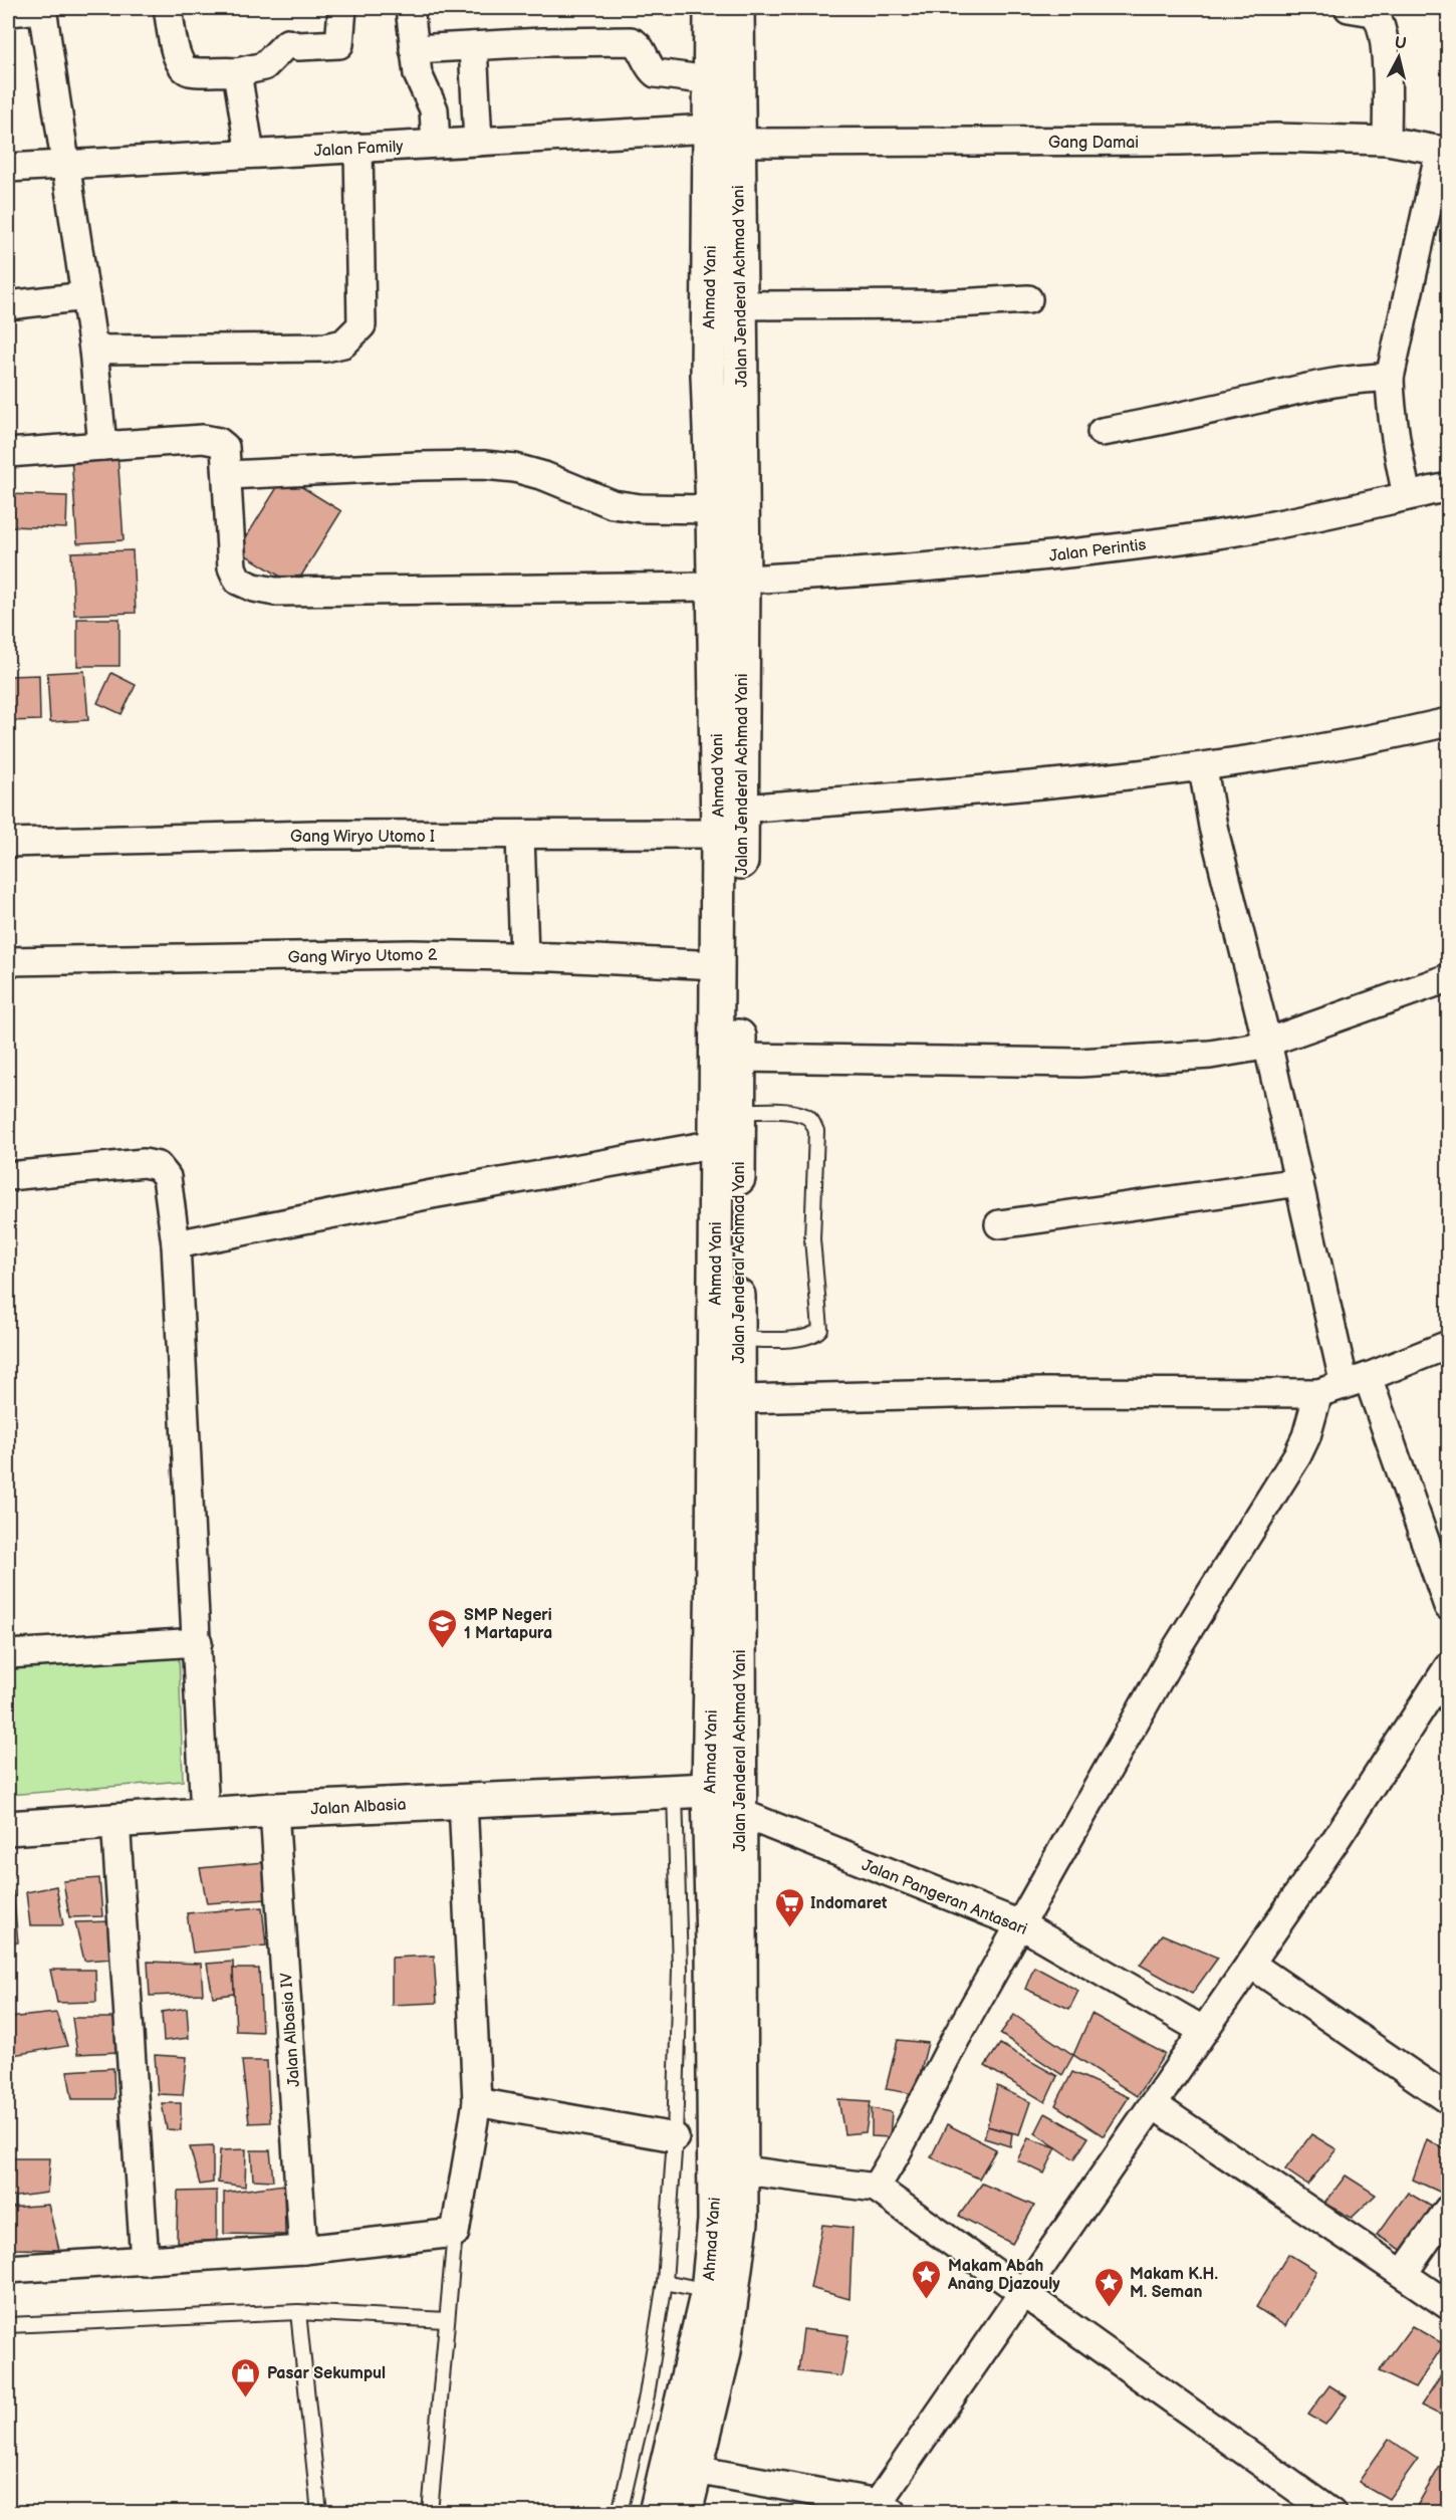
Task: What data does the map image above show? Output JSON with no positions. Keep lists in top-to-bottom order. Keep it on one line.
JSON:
{"streets":{"main road":["Jalan Jenderal Achmad Yani","Ahmad Yani","Jalan Albasia"],"street":["Gang Damai","Jalan Family","Jalan Perintis","Gang Wiryo Utomo I","Gang Wiryo Utomo 2","Jalan Pangeran Antasari","Jalan Albasia IV"]},"crossings":[["Gang Damai","Jalan Family"],["Gang Damai","Jalan Jenderal Achmad Yani"],["Gang Damai","Ahmad Yani"],["Jalan Family","Jalan Jenderal Achmad Yani"],["Jalan Family","Ahmad Yani"],["Jalan Jenderal Achmad Yani","Ahmad Yani"],["Jalan Jenderal Achmad Yani","Jalan Perintis"],["Jalan Jenderal Achmad Yani","Jalan Pangeran Antasari"],["Ahmad Yani","Jalan Perintis"],["Ahmad Yani","Gang Wiryo Utomo I"],["Ahmad Yani","Gang Wiryo Utomo 2"],["Ahmad Yani","Jalan Albasia"],["Jalan Albasia","Jalan Albasia IV"]],"places":{"school or university":["SMP Negeri 1 Martapura"],"supermarket":["Indomaret"],"place":["Makam Abah Anang Djazouly","Makam K.H. M. Seman"],"shop":["Pasar Sekumpul"]},"north":"top"}
